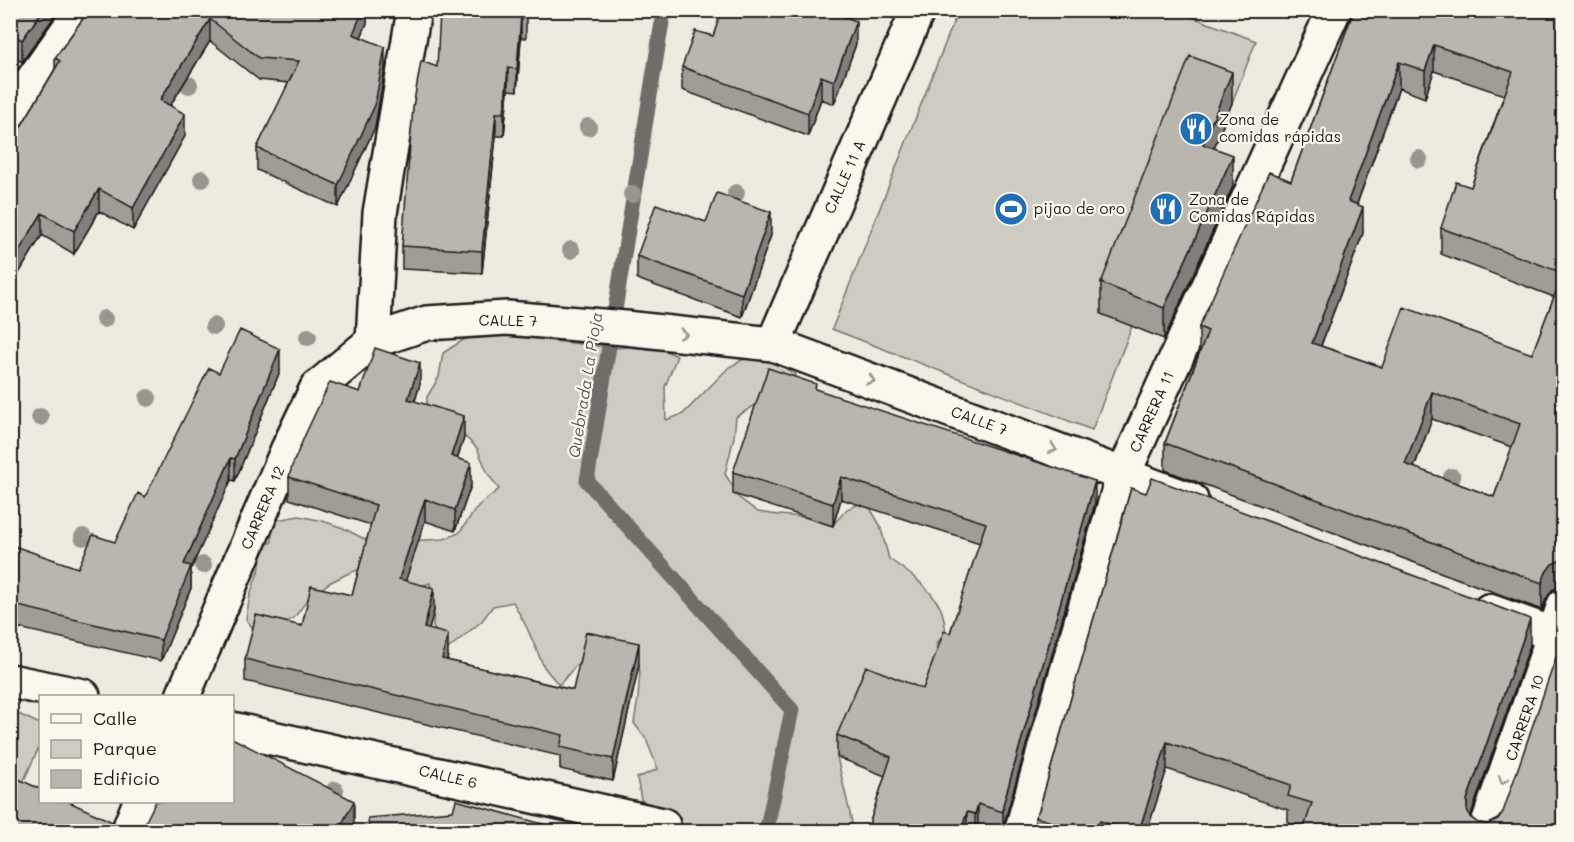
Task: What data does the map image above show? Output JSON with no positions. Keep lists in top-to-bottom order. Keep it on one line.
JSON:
{"streets":{"street":["CALLE 11 A","CALLE 7","CARRERA 11","CARRERA 12","CARRERA 10","CALLE 6"]},"crossings":[["CALLE 11 A","CALLE 7"],["CALLE 7","CARRERA 11"],["CALLE 7","CARRERA 12"]],"one_way":["CALLE 7","CARRERA 10"],"water":["Quebrada La Pioja"],"places":{"restaurant":["Zona de comidas rápidas","Zona de Comidas Rápidas"],"sports":["pijao de oro"]},"legend":["Calle","Parque","Edificio"]}
